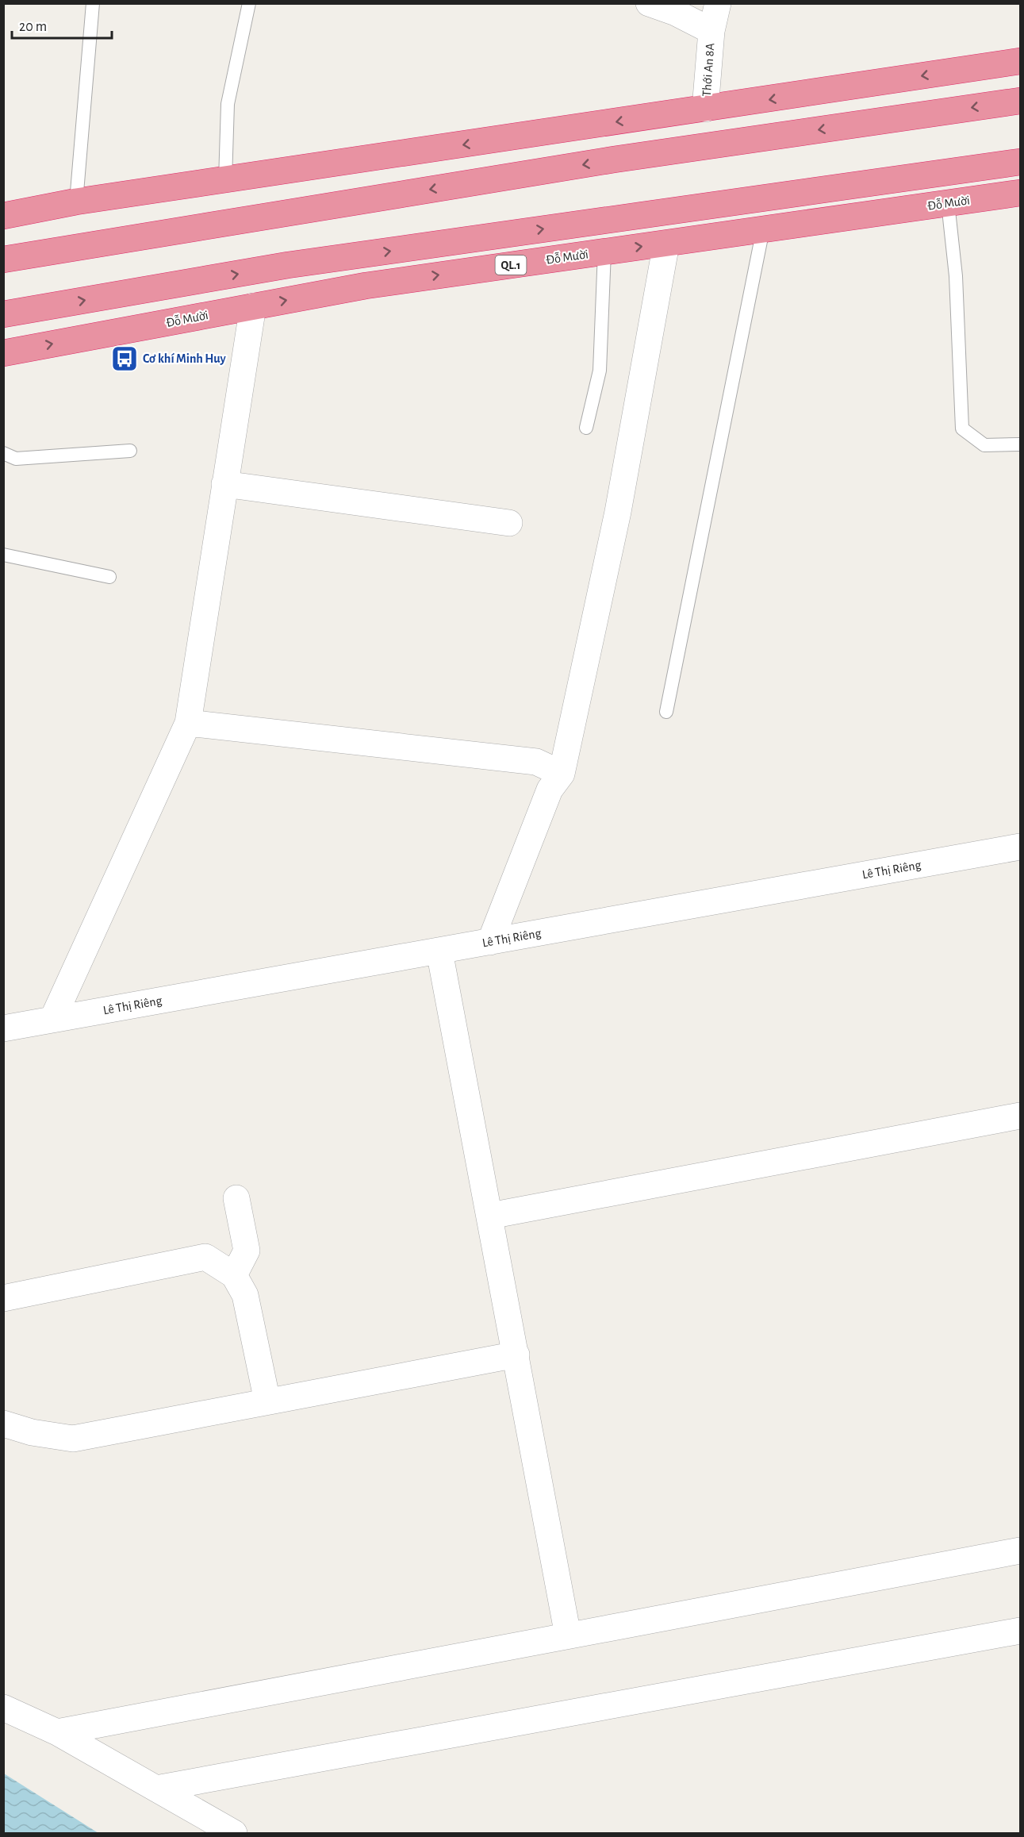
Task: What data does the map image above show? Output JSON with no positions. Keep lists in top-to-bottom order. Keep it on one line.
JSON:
{"streets":{"highway":["Đỗ Mười","QL.1"],"street":["Thới An 8A","Lê Thị Riêng"]},"places":{"bus stop":["Cơ khí Minh Huy"]},"scale_bar":"20 m"}
